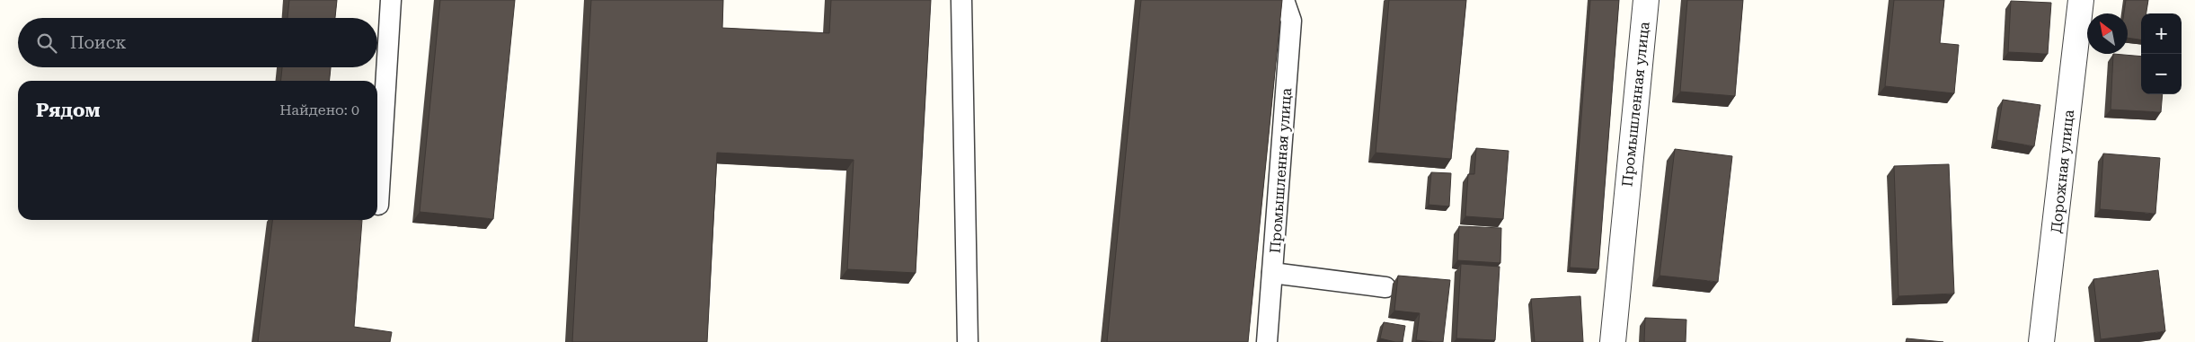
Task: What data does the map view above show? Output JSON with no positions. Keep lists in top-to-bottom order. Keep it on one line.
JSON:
{"streets":{"street":["Промышленная улица","Дорожная улица"]},"north":"top left","page":{"map_buttons":["+","−"],"search":"Поиск","heading":["Рядом","Найдено: 0"]}}
